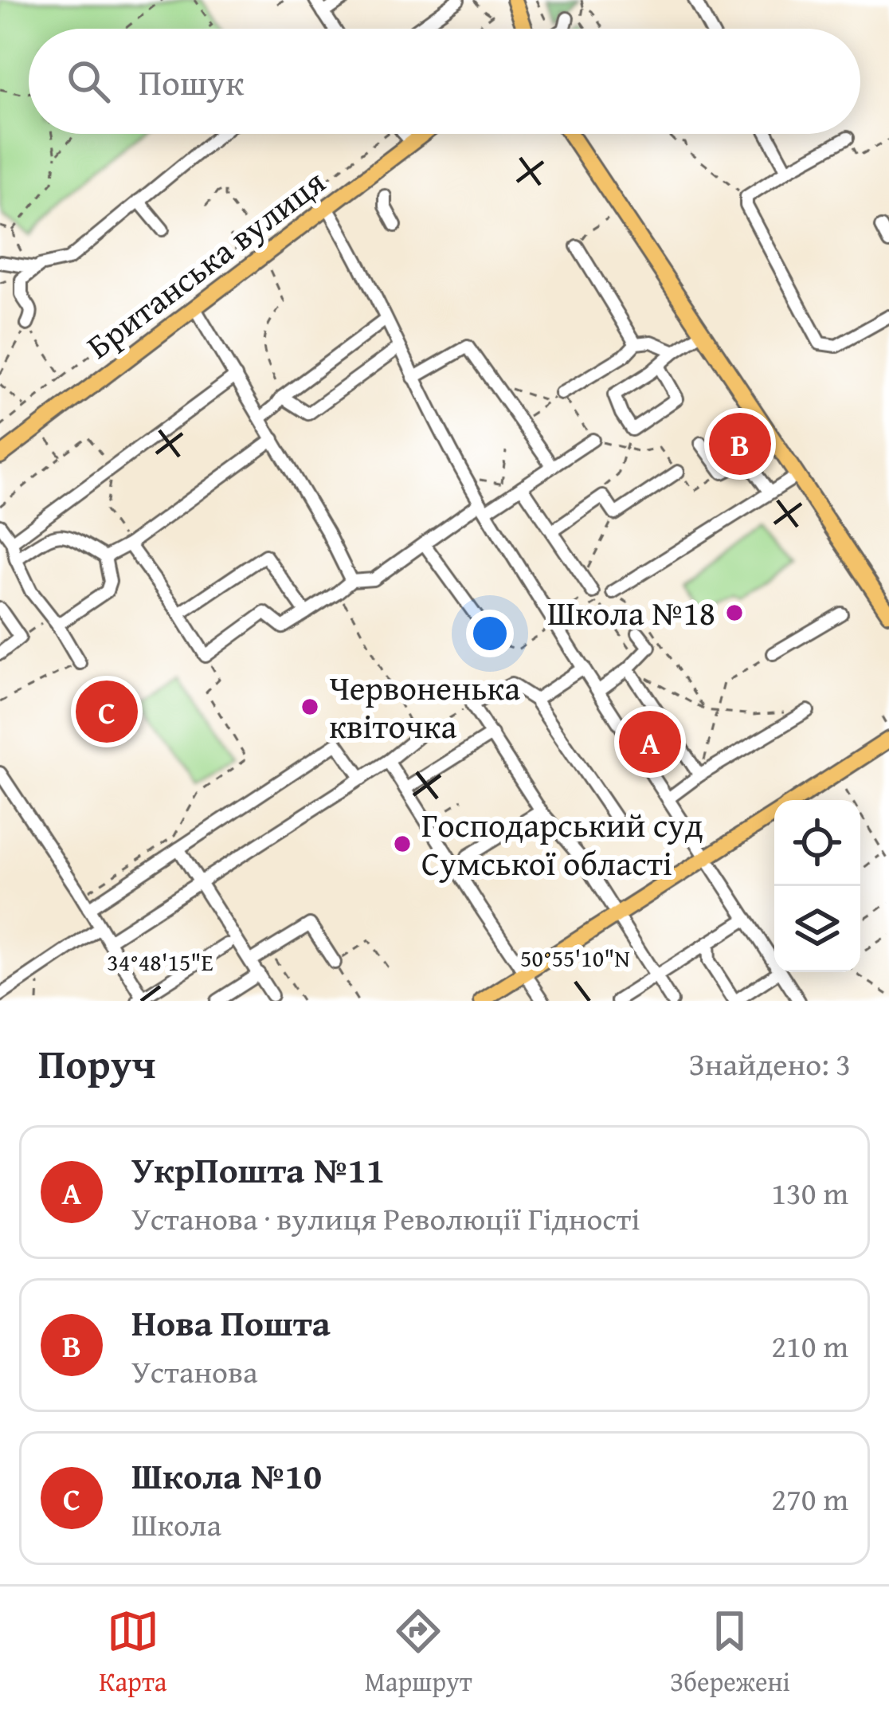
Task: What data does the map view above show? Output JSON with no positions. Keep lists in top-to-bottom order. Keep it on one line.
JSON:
{"streets":{"main road":["Британська вулиця"]},"places":["Школа №18","Червоненька квіточка","Господарський суд Сумської області"],"page":{"search":"Пошук","pins":["B","C","A"],"heading":["Поруч","Знайдено: 3"],"list":[{"mark":"A","name":"УкрПошта №11","note":"Установа · вулиця Революції Гідності","value":"130 m"},{"mark":"B","name":"Нова Пошта","note":"Установа","value":"210 m"},{"mark":"C","name":"Школа №10","note":"Школа","value":"270 m"}],"nav":["Карта","Маршрут","Збережені"]},"coordinates":["50°55'10\"N","34°48'15\"E"]}
